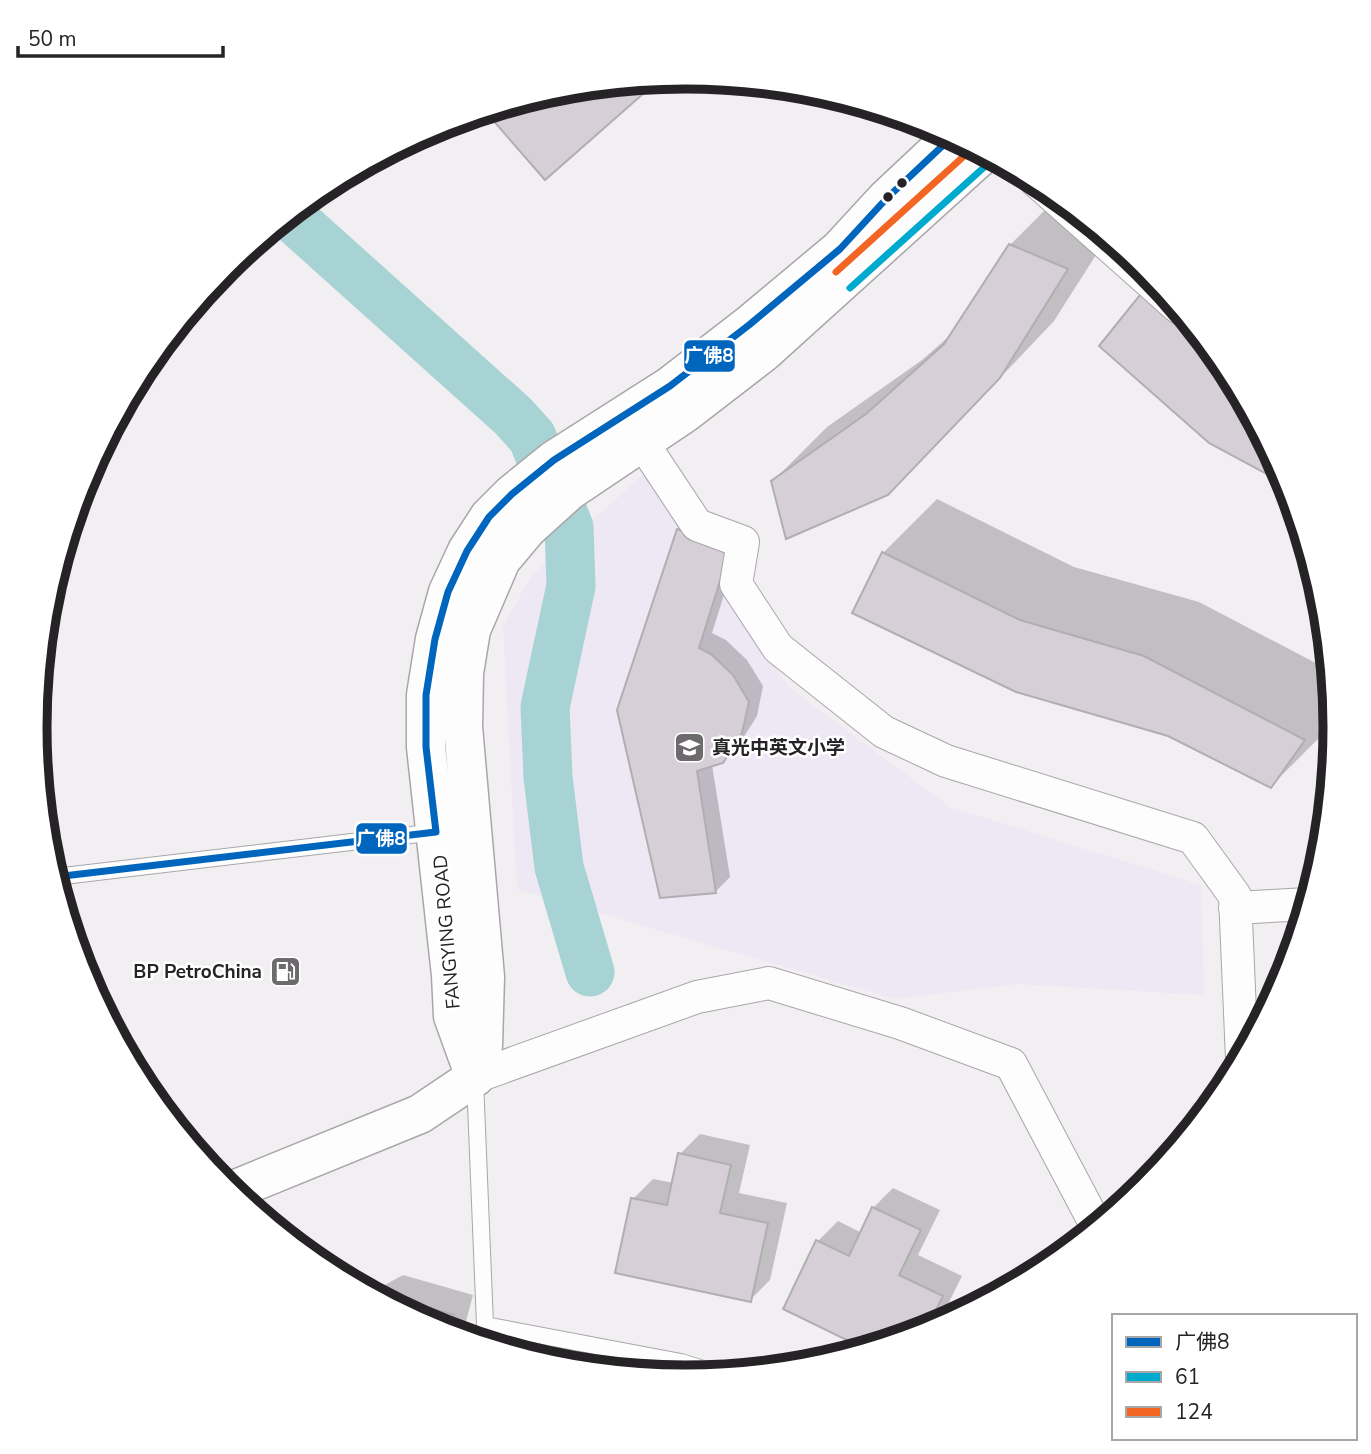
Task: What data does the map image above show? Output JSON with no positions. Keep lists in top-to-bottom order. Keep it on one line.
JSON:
{"streets":{"street":["FANGYING ROAD"]},"places":{"school or university":["真光中英文小学"],"fuel station":["BP PetroChina"]},"lines":["transit line 广佛8","transit line 124","transit line 61"],"legend":["广佛8","61","124"],"scale_bar":"50 m"}
